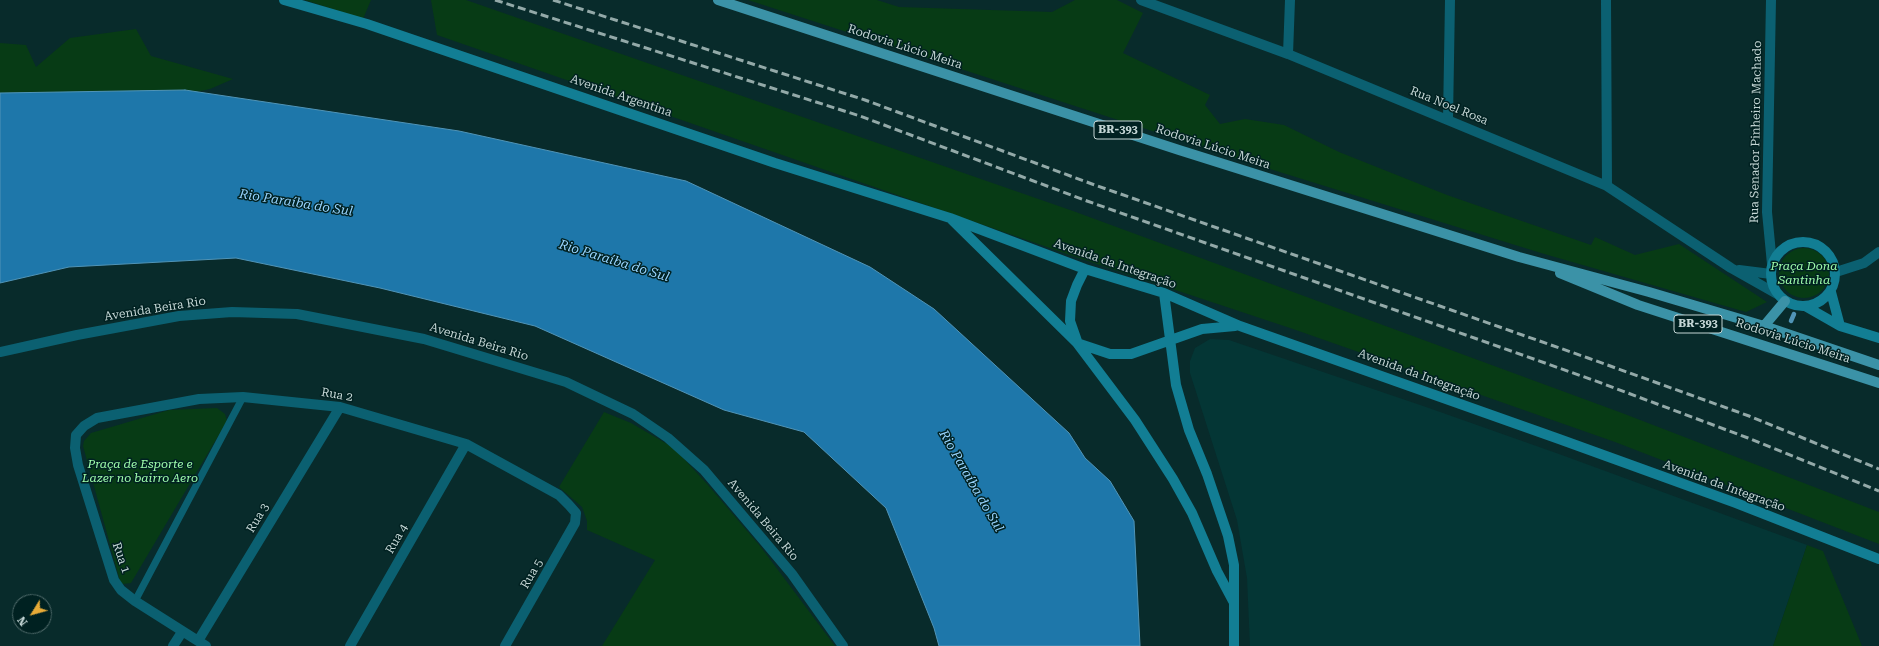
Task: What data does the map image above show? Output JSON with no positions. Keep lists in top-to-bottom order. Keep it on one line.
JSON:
{"streets":{"main road":["Rodovia Lúcio Meira","BR-393"],"street":["Avenida Argentina","Rua Noel Rosa","Rua Senador Pinheiro Machado","Avenida da Integração","Avenida Beira Rio","Rua 2","Rua 3","Rua 4","Rua 1","Rua 5"]},"crossings":[["Avenida Argentina","Avenida da Integração"],["Rua Noel Rosa","Rua Senador Pinheiro Machado"],["Rua 2","Rua 3"],["Rua 2","Rua 4"],["Rua 2","Rua 1"],["Rua 2","Rua 5"],["Rua 3","Rua 1"]],"water":["Rio Paraíba do Sul"],"parks":["Praça Dona Santinha","Praça de Esporte e Lazer no bairro Aero"],"north":"bottom left"}
